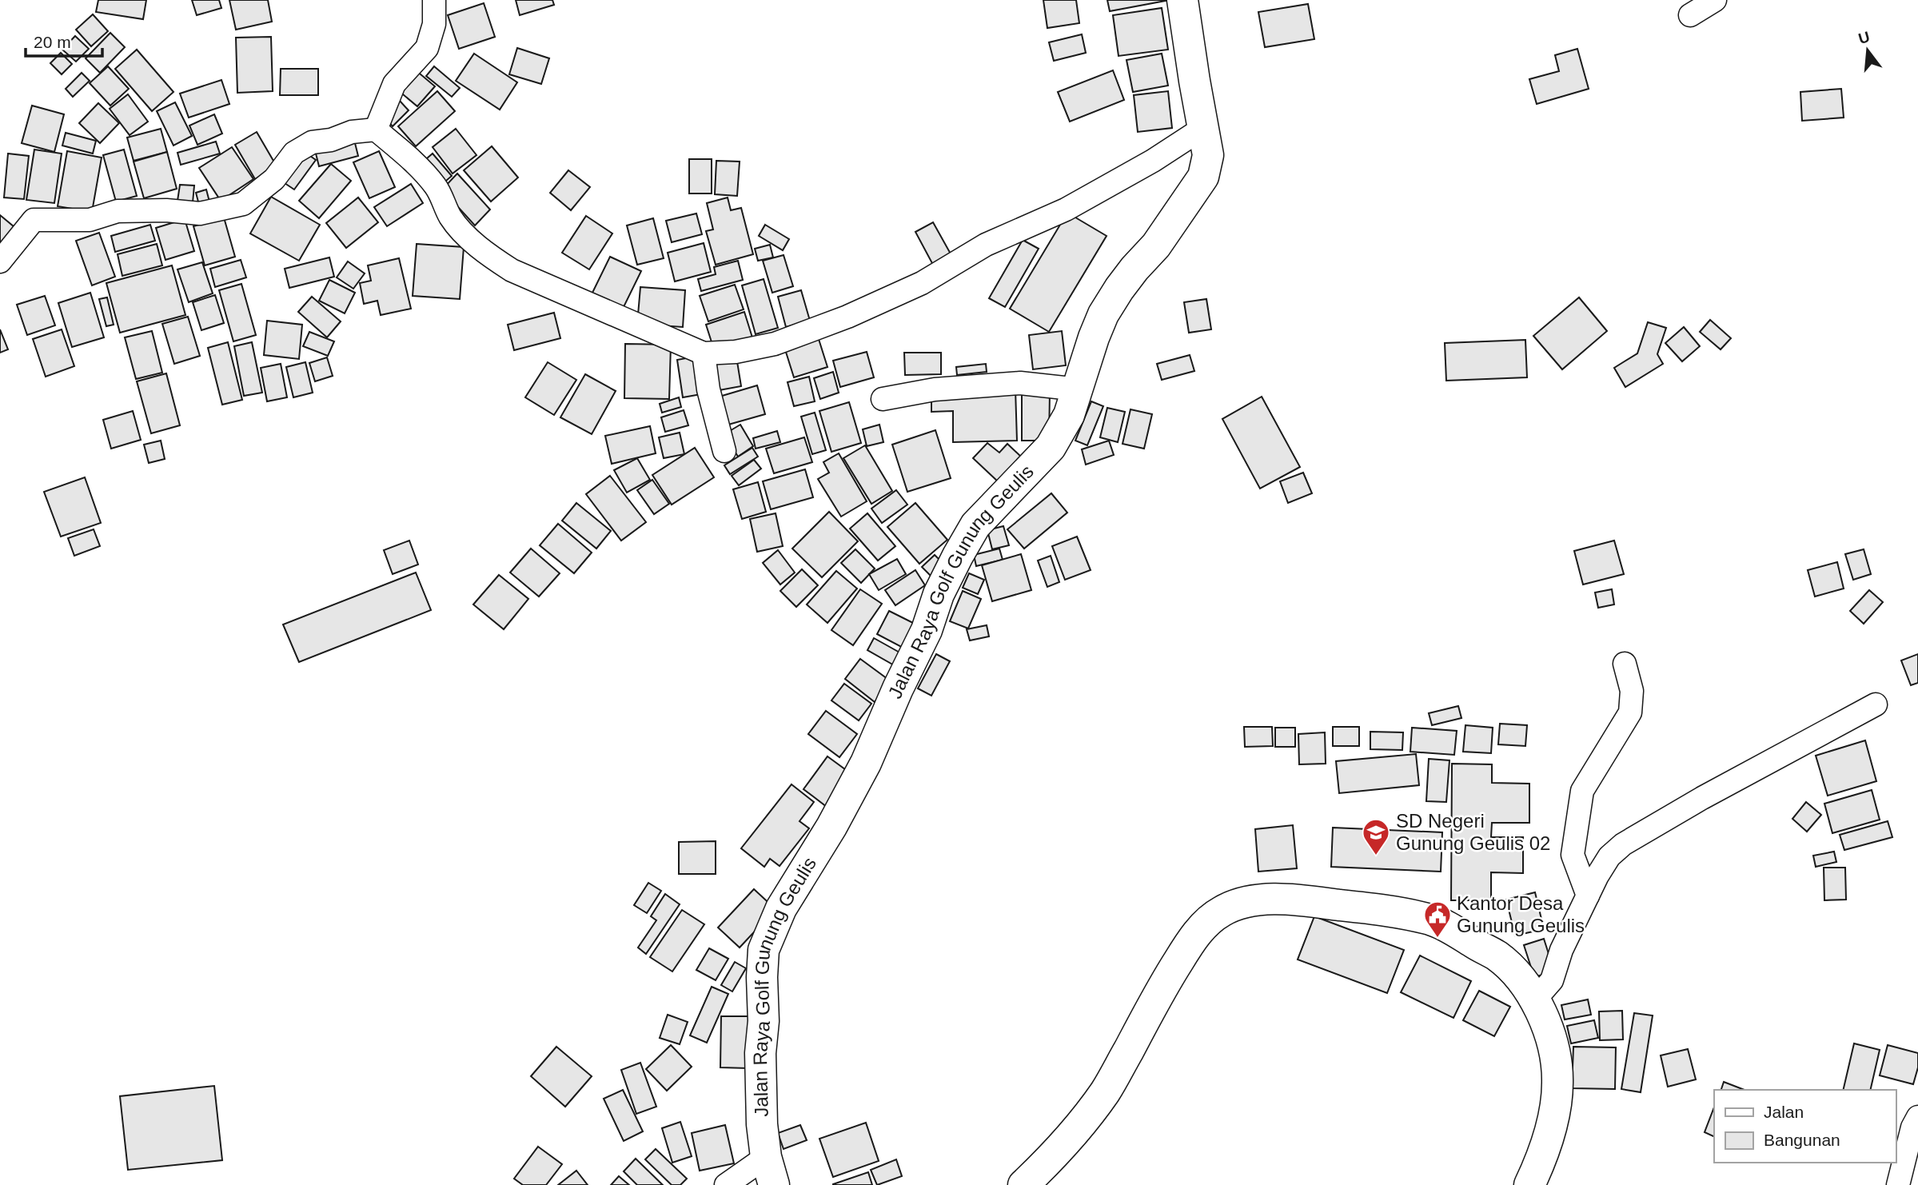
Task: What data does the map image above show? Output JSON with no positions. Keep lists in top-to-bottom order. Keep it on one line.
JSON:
{"streets":{"main road":["Jalan Raya Golf Gunung Geulis"]},"places":{"school or university":["SD Negeri Gunung Geulis 02"],"public building":["Kantor Desa Gunung Geulis"]},"legend":["Jalan","Bangunan"],"scale_bar":"20 m","north":"top"}
